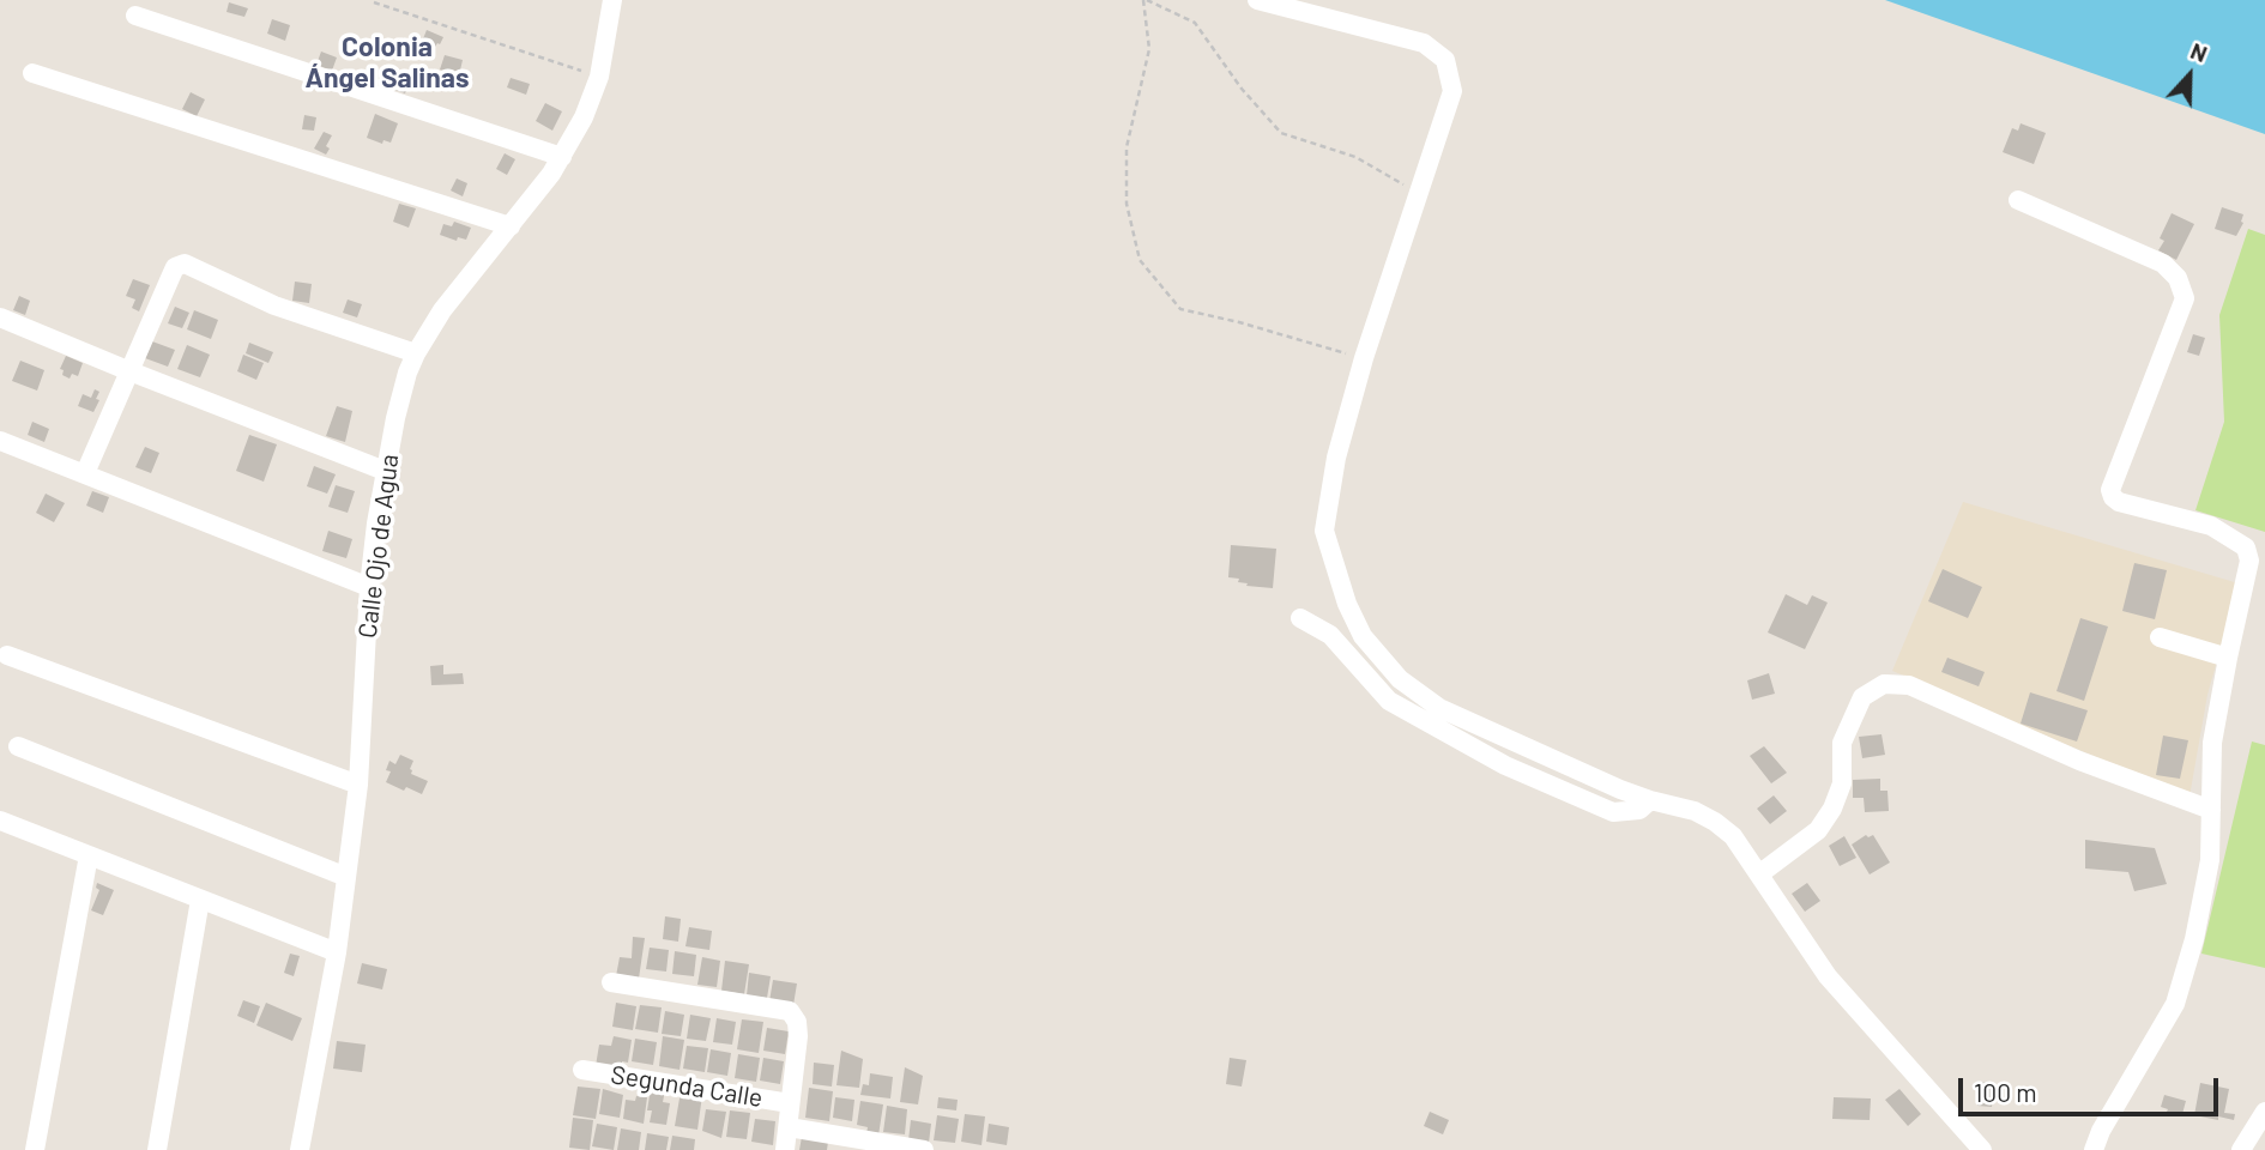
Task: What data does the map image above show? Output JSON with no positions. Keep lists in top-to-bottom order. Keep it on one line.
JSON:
{"streets":{"street":["Calle Ojo de Agua","Segunda Calle"]},"districts":["Colonia Ángel Salinas"],"scale_bar":"100 m","north":"top"}
